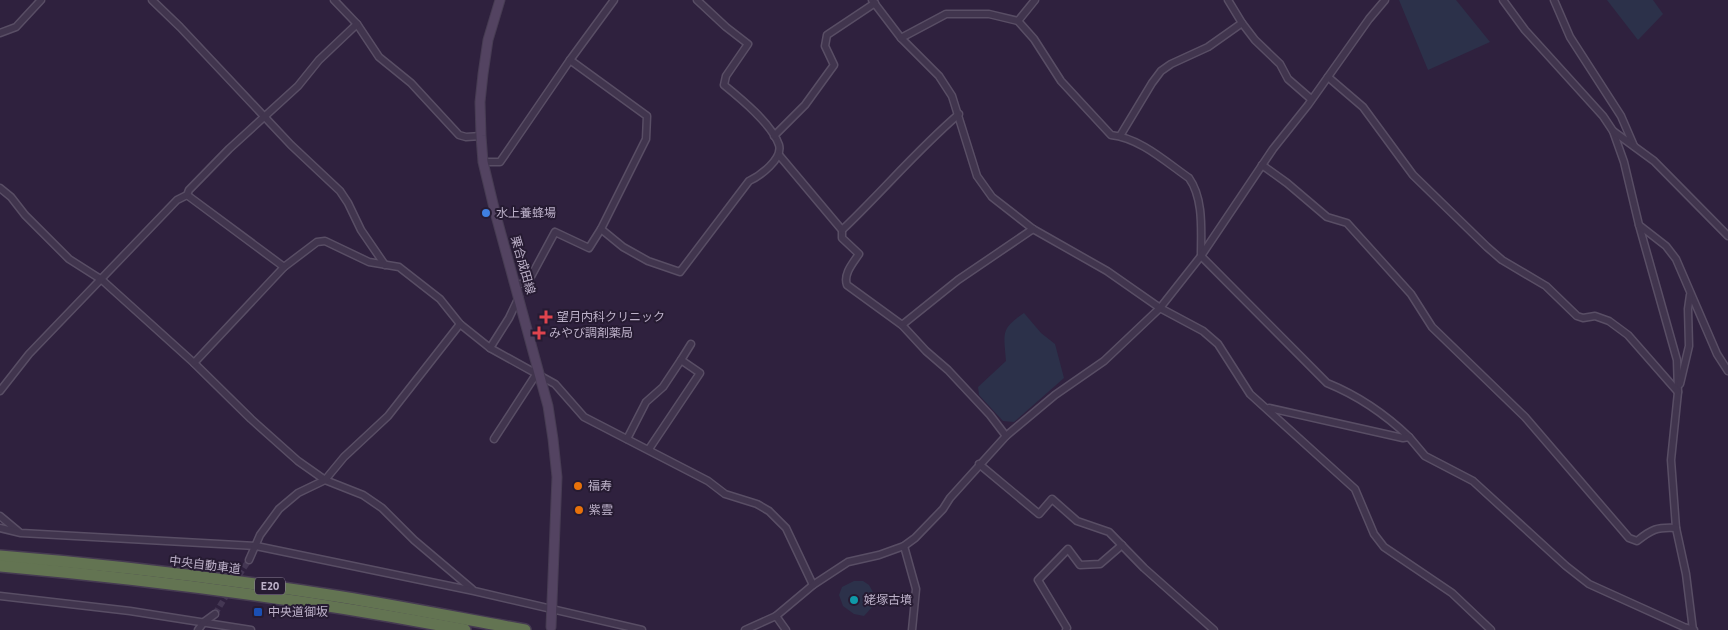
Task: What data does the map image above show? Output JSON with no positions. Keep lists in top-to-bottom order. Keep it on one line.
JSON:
{"streets":{"highway":["中央自動車道","E20"],"main road":["栗合成田線"]},"places":{"other":["水上養蜂場","福寿","紫雲","姥塚古墳"],"health":["望月内科クリニック","みやび調剤薬局"],"transit":["中央道御坂"]}}
